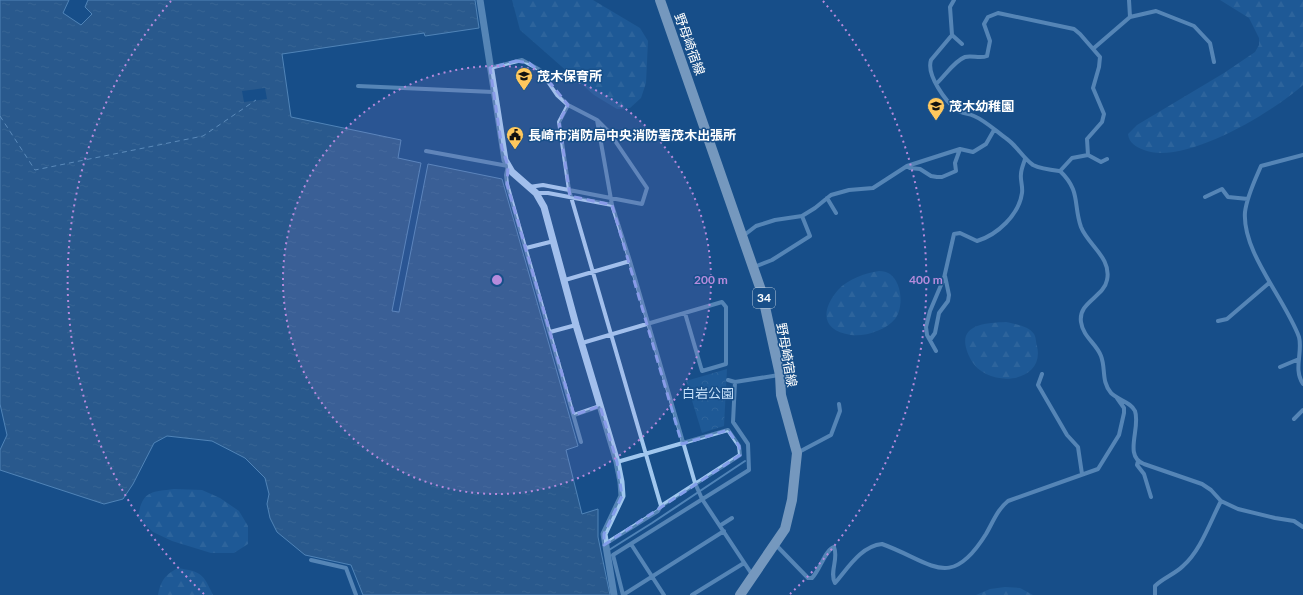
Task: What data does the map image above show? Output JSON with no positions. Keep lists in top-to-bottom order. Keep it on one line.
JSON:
{"streets":{"main road":["野母崎宿線","34"]},"parks":["白岩公園"],"places":{"school or university":["茂木保育所","茂木幼稚園"],"public building":["長崎市消防局中央消防署茂木出張所"]},"rings":["200 m","400 m"]}
